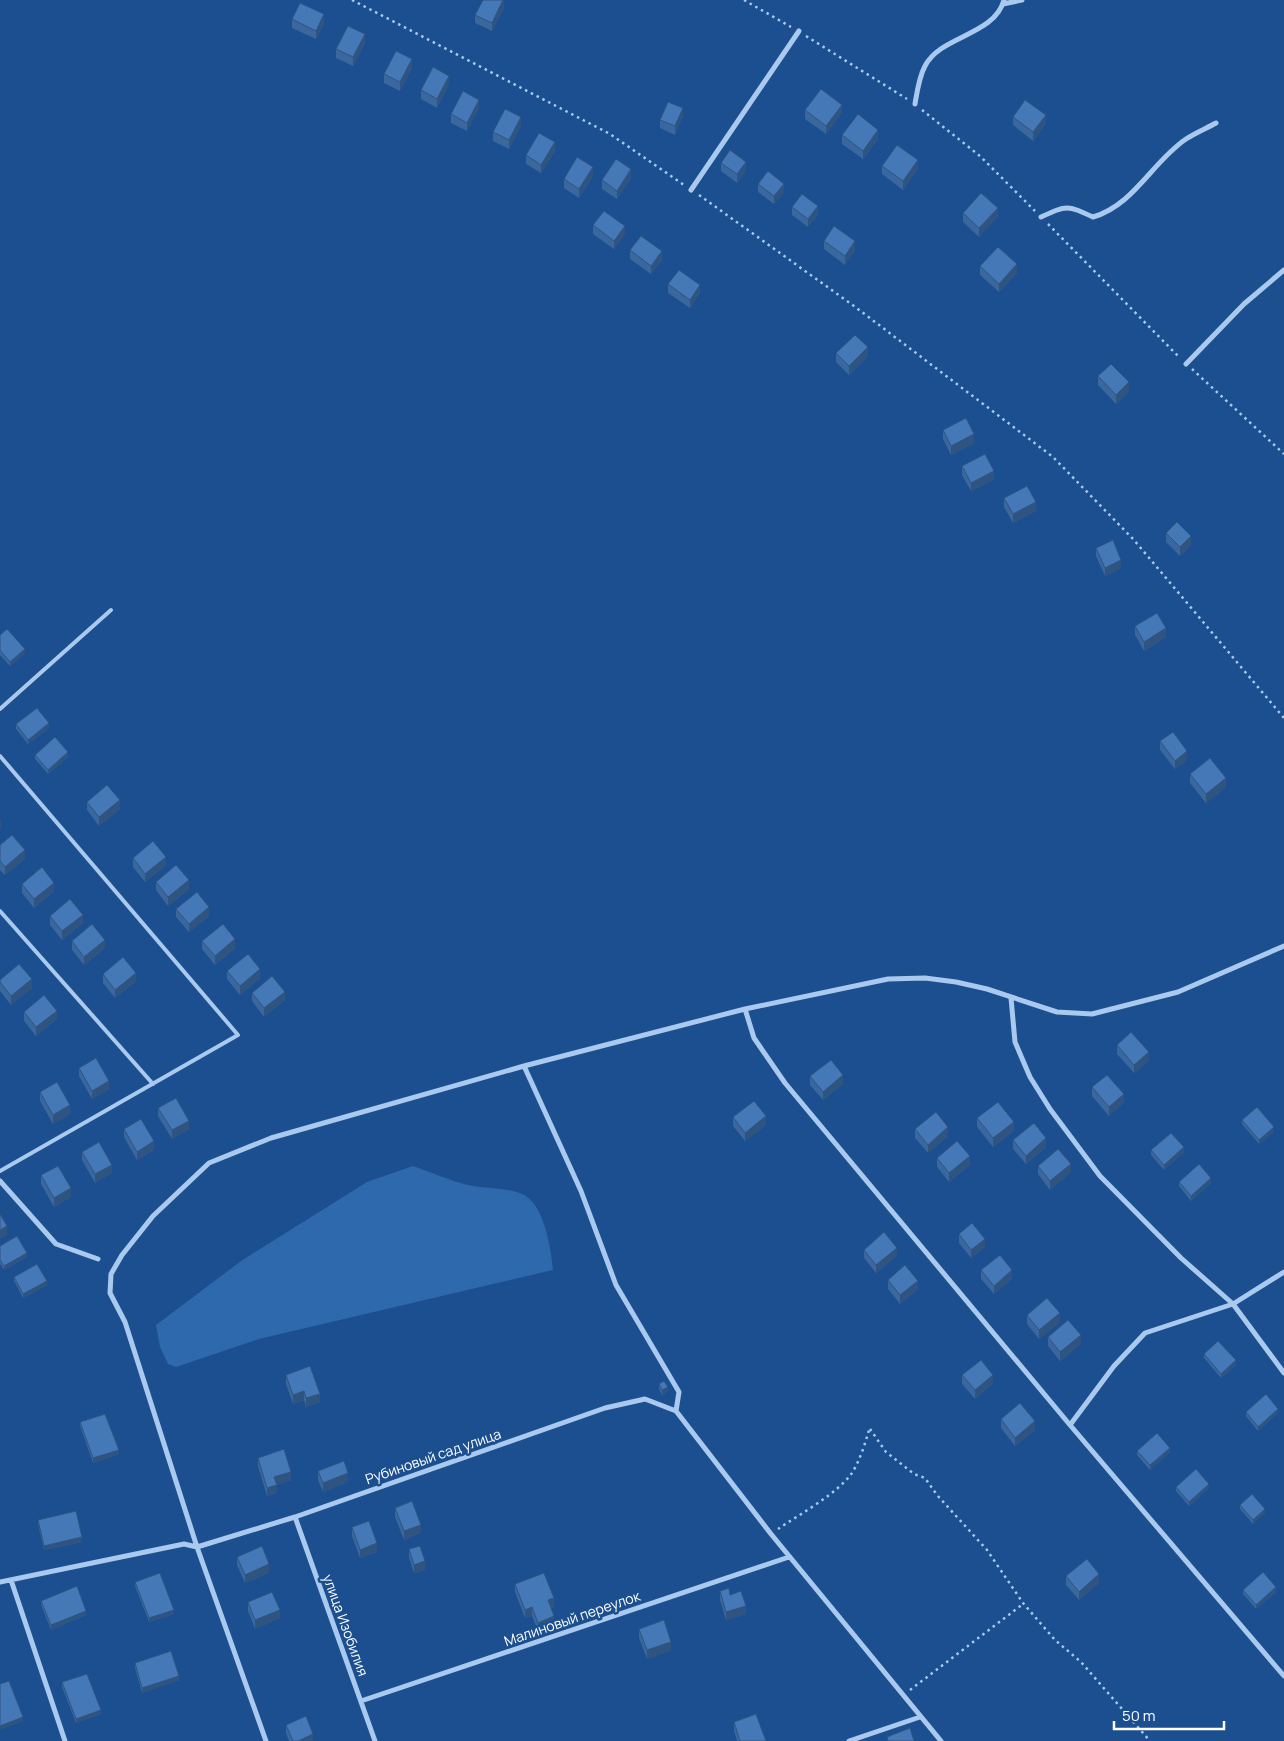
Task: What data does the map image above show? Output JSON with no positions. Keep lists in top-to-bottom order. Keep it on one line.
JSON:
{"streets":{"street":["Рубиновый сад улица","Малиновый переулок","улица Изобилия"]},"crossings":[["Рубиновый сад улица","улица Изобилия"],["Малиновый переулок","улица Изобилия"]],"scale_bar":"50 m"}
